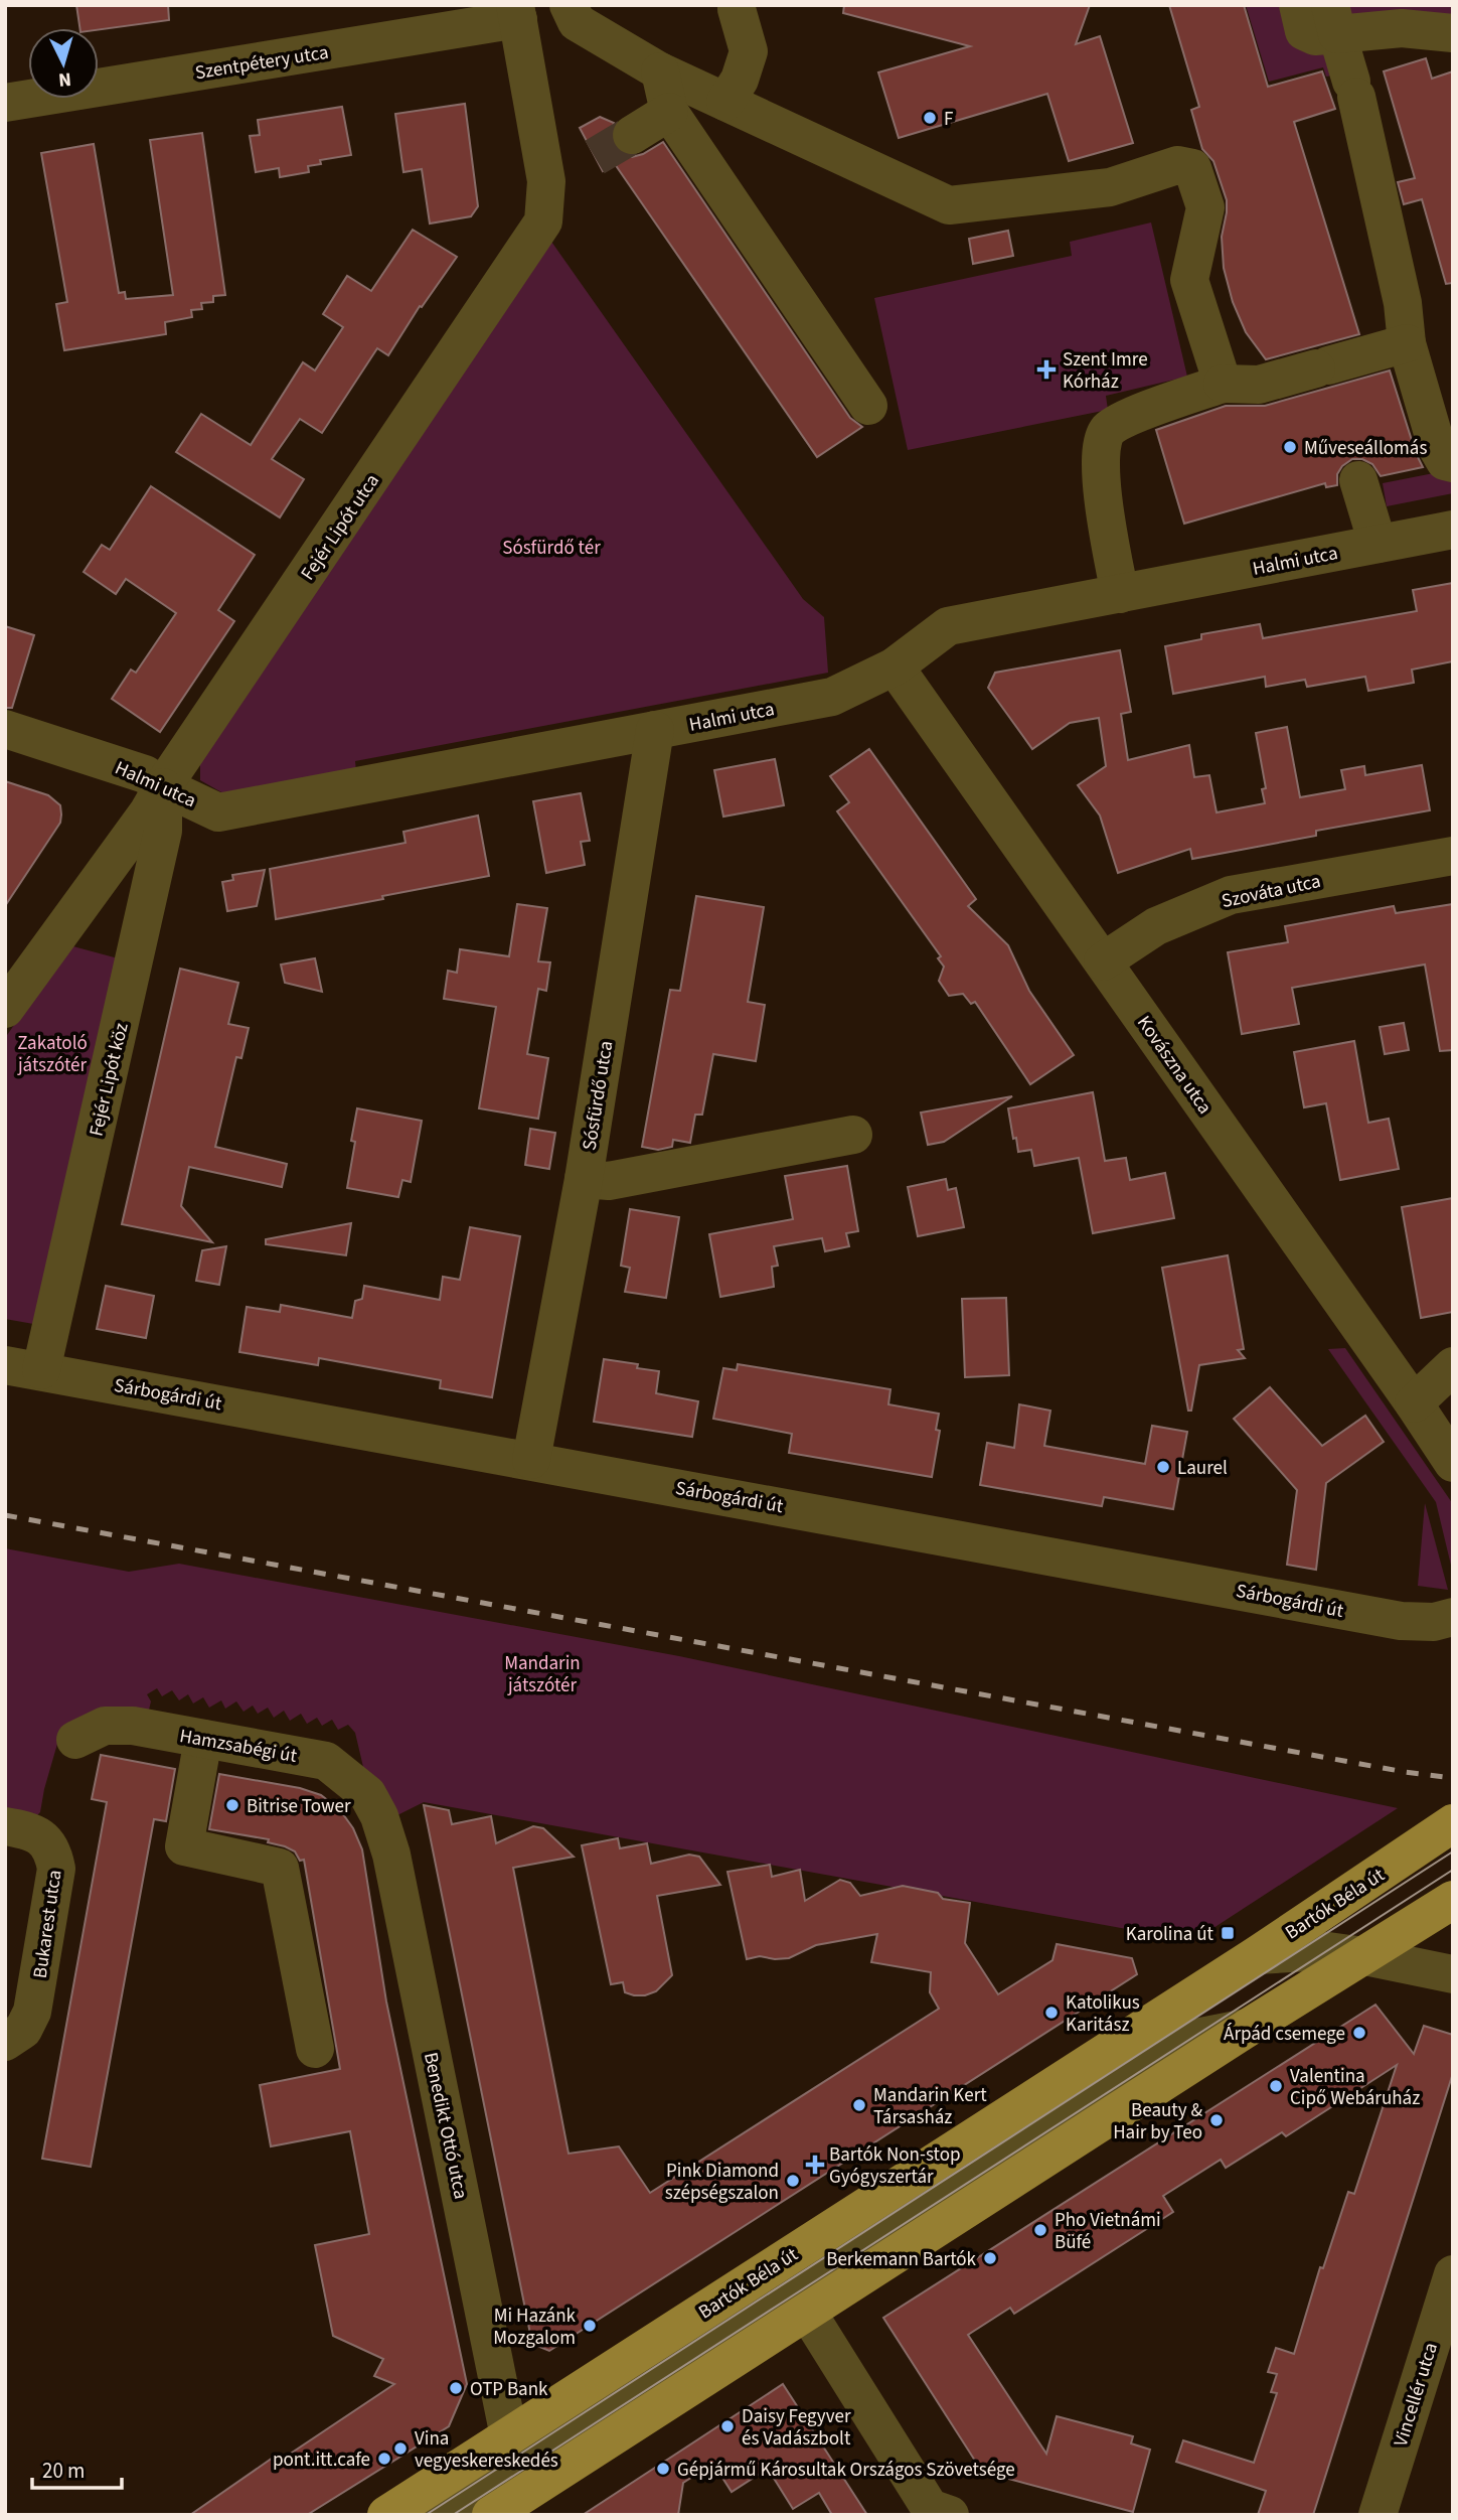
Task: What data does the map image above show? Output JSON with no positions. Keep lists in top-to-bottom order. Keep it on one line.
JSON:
{"streets":{"main road":["Bartók Béla út"],"street":["Szentpétery utca","Fejér Lipót utca","Halmi utca","Szováta utca","Kovászna utca","Fejér Lipót köz","Sósfürdő utca","Sárbogárdi út","Hamzsabégi út","Bukarest utca","Benedikt Ottó utca","Vincellér utca"]},"crossings":[["Szentpétery utca","Fejér Lipót utca"],["Fejér Lipót utca","Halmi utca"],["Fejér Lipót utca","Fejér Lipót köz"],["Halmi utca","Kovászna utca"],["Halmi utca","Fejér Lipót köz"],["Halmi utca","Sósfürdő utca"],["Szováta utca","Kovászna utca"],["Fejér Lipót köz","Sárbogárdi út"],["Sósfürdő utca","Sárbogárdi út"],["Hamzsabégi út","Benedikt Ottó utca"],["Bartók Béla út","Benedikt Ottó utca"]],"parks":["Sósfürdő tér","Zakatoló játszótér","Mandarin játszótér"],"places":{"other":["F","Műveseállomás","Laurel","Bitrise Tower","Katolikus Karitász","Árpád csemege","Valentina Cipő Webáruház","Mandarin Kert Társasház","Beauty & Hair by Teo","Pink Diamond szépségszalon","Pho Vietnámi Büfé","Berkemann Bartók","Mi Hazánk Mozgalom","OTP Bank","Daisy Fegyver és Vadászbolt","Vina vegyeskereskedés","pont.itt.cafe","Gépjármű Károsultak Országos Szövetsége"],"health":["Szent Imre Kórház","Bartók Non-stop Gyógyszertár"],"transit":["Karolina út"]},"scale_bar":"20 m","north":"bottom"}
